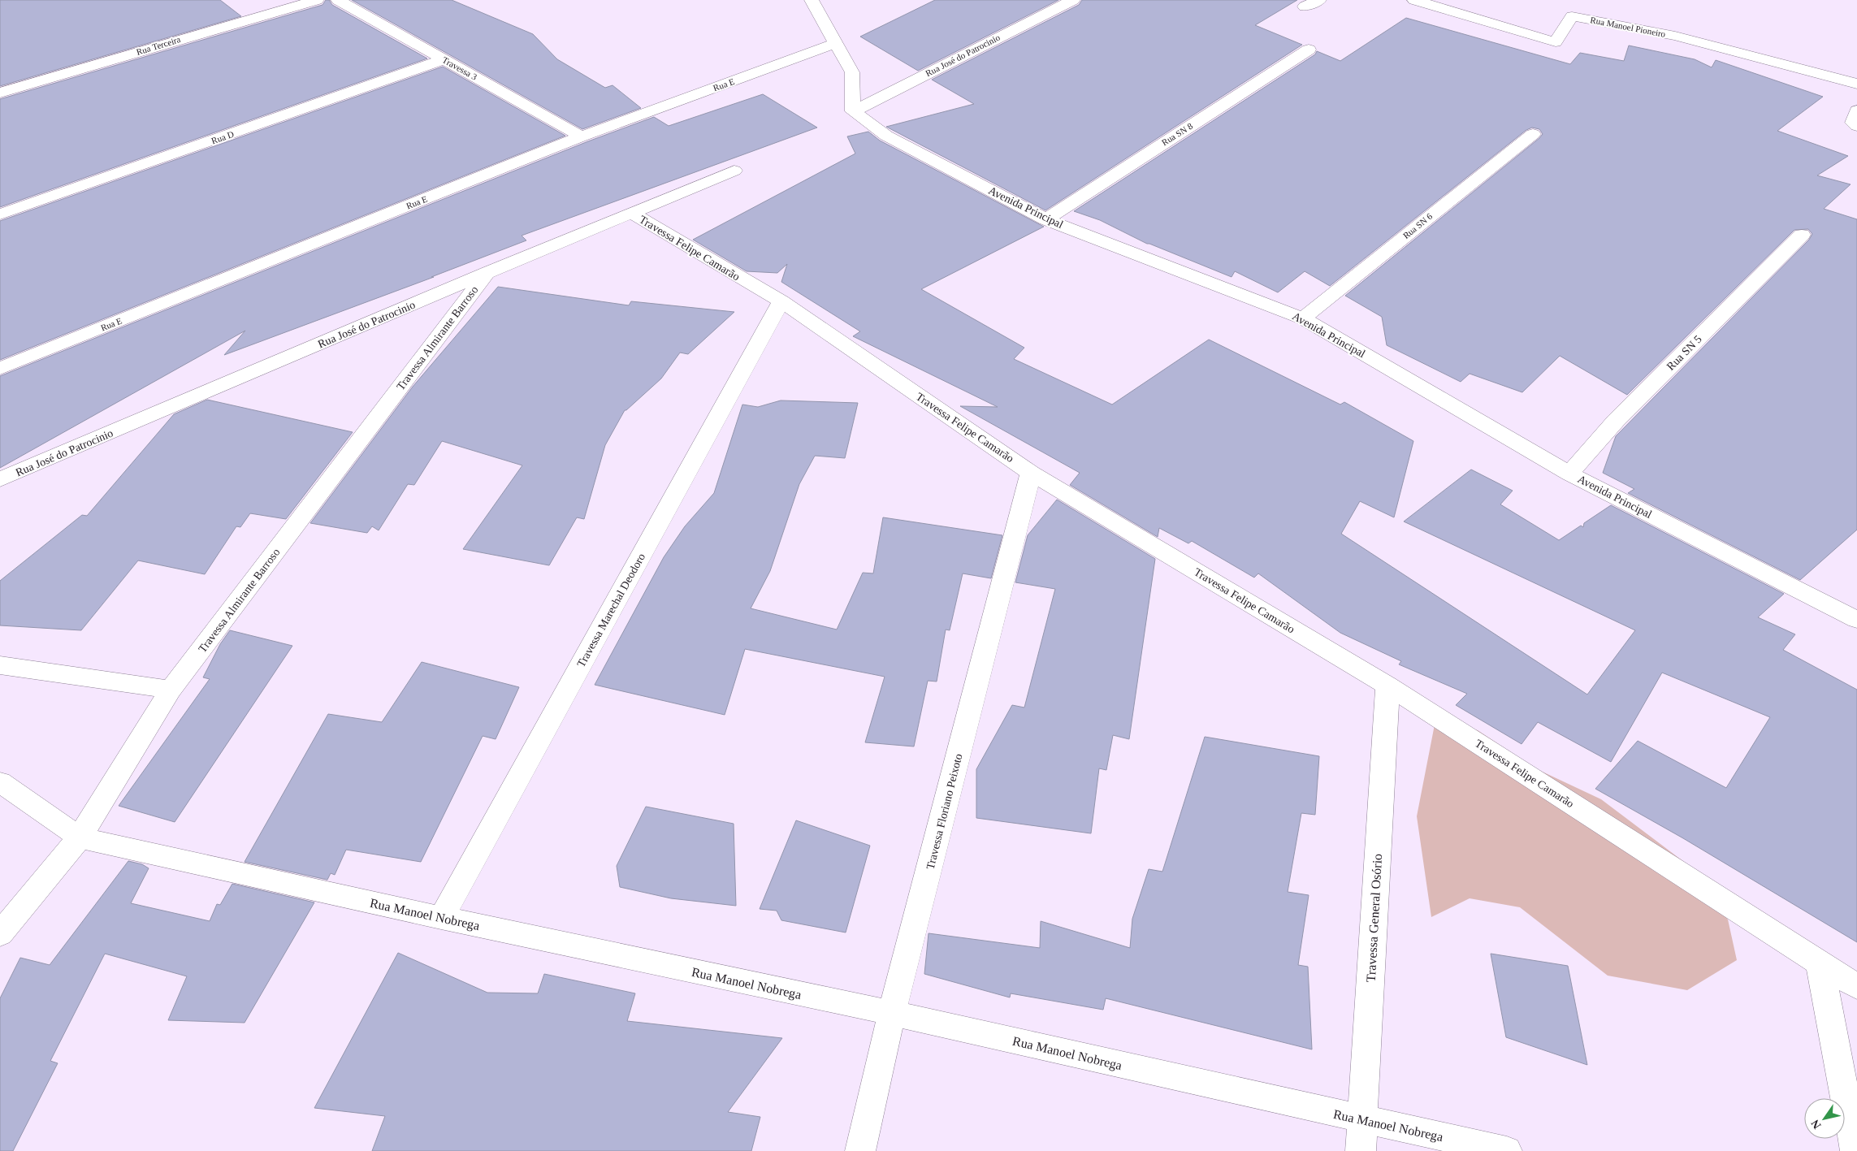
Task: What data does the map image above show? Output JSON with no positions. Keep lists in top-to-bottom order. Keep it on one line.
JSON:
{"streets":{"street":["Rua Manoel Pioneiro","Rua Terceira","Rua José do Patrocinio","Travessa 3","Rua E","Rua SN 8","Rua D","Avenida Principal","Rua SN 6","Travessa Felipe Camarão","Travessa Almirante Barroso","Rua SN 5","Travessa Marechal Deodoro","Travessa Floriano Peixoto","Rua Manoel Nobrega","Travessa General Osório"]},"crossings":[["Rua José do Patrocinio","Avenida Principal"],["Rua José do Patrocinio","Travessa Felipe Camarão"],["Rua José do Patrocinio","Travessa Almirante Barroso"],["Travessa 3","Rua E"],["Travessa 3","Rua D"],["Rua SN 8","Avenida Principal"],["Avenida Principal","Rua SN 6"],["Avenida Principal","Rua SN 5"],["Travessa Felipe Camarão","Travessa Marechal Deodoro"],["Travessa Felipe Camarão","Travessa Floriano Peixoto"],["Travessa Felipe Camarão","Travessa General Osório"],["Travessa Almirante Barroso","Rua Manoel Nobrega"],["Travessa Marechal Deodoro","Rua Manoel Nobrega"],["Travessa Floriano Peixoto","Rua Manoel Nobrega"],["Rua Manoel Nobrega","Travessa General Osório"]],"north":"bottom left"}
